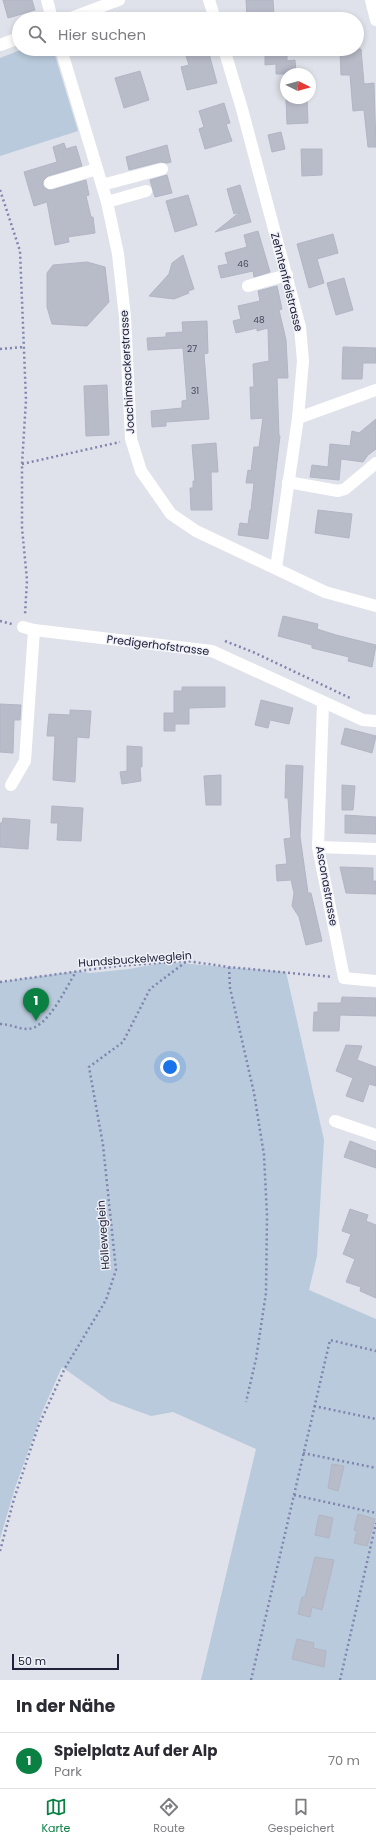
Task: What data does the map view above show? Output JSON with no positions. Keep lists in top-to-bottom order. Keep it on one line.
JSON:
{"streets":{"street":["Zehntenfreistrasse","Joachimsackerstrasse","Predigerhofstrasse","Asconastrasse"],"path":["Hundsbuckelweglein","Hölleweglein"]},"crossings":[["Zehntenfreistrasse","Joachimsackerstrasse"],["Predigerhofstrasse","Asconastrasse"],["Asconastrasse","Hundsbuckelweglein"],["Hundsbuckelweglein","Hölleweglein"]],"house_numbers":["46","48","27","31"],"scale_bar":"50 m","north":"right","page":{"search":"Hier suchen","pins":"1","scale":"50 m","heading":"In der Nähe","list":[{"mark":"1","name":"Spielplatz Auf der Alp","note":"Park","value":"70 m"}],"nav":["Karte","Route","Gespeichert"]}}
